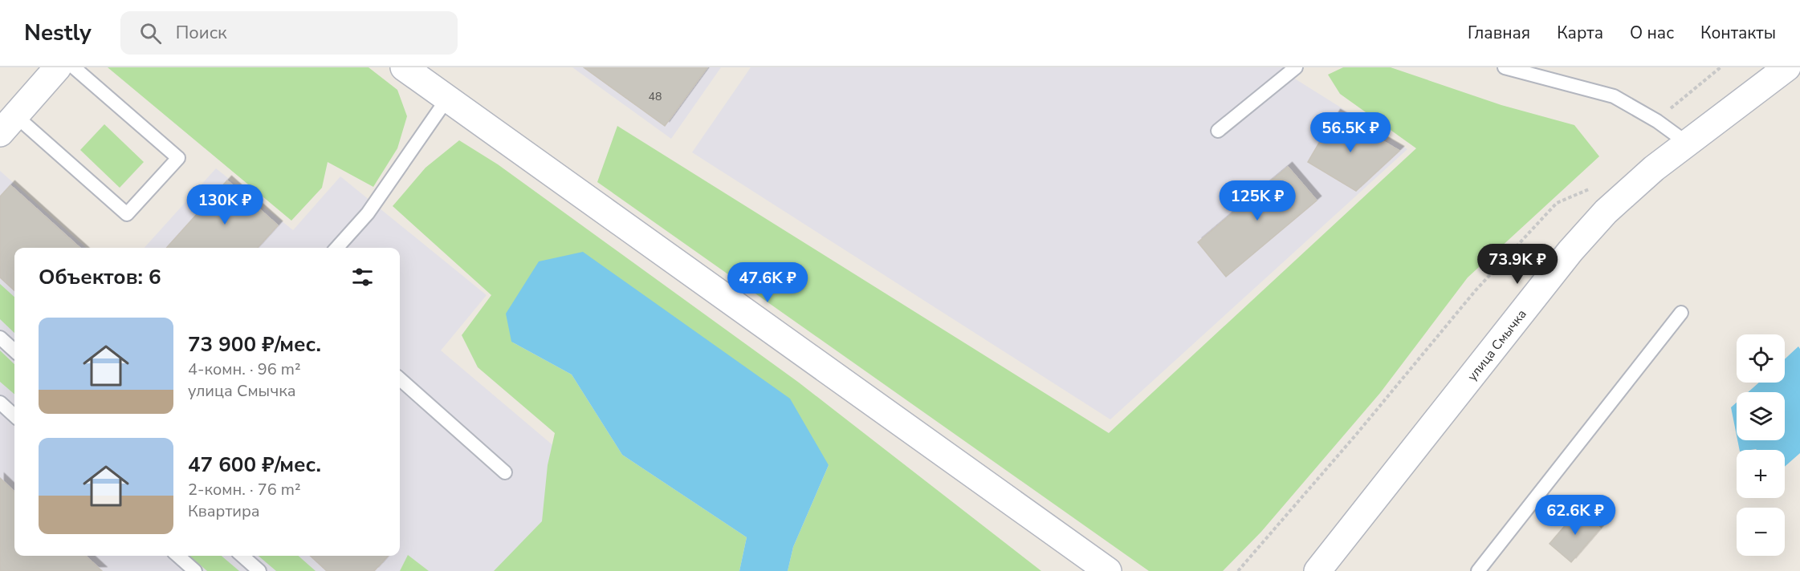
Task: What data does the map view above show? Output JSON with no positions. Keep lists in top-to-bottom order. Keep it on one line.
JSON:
{"streets":{"street":["улица Смычка"]},"house_numbers":["48"],"page":{"header":"Nestly","search":"Поиск","nav":["Главная","Карта","О нас","Контакты"],"price":["56.5K ₽","125K ₽","130K ₽","73.9K ₽","47.6K ₽","62.6K ₽"],"heading":"Объектов: 6","list":[{"name":"73 900 ₽/мес.","note":"4-комн. · 96 m² · улица Смычка"},{"name":"47 600 ₽/мес.","note":"2-комн. · 76 m² · Квартира"}],"map_buttons":["+","−"]}}
